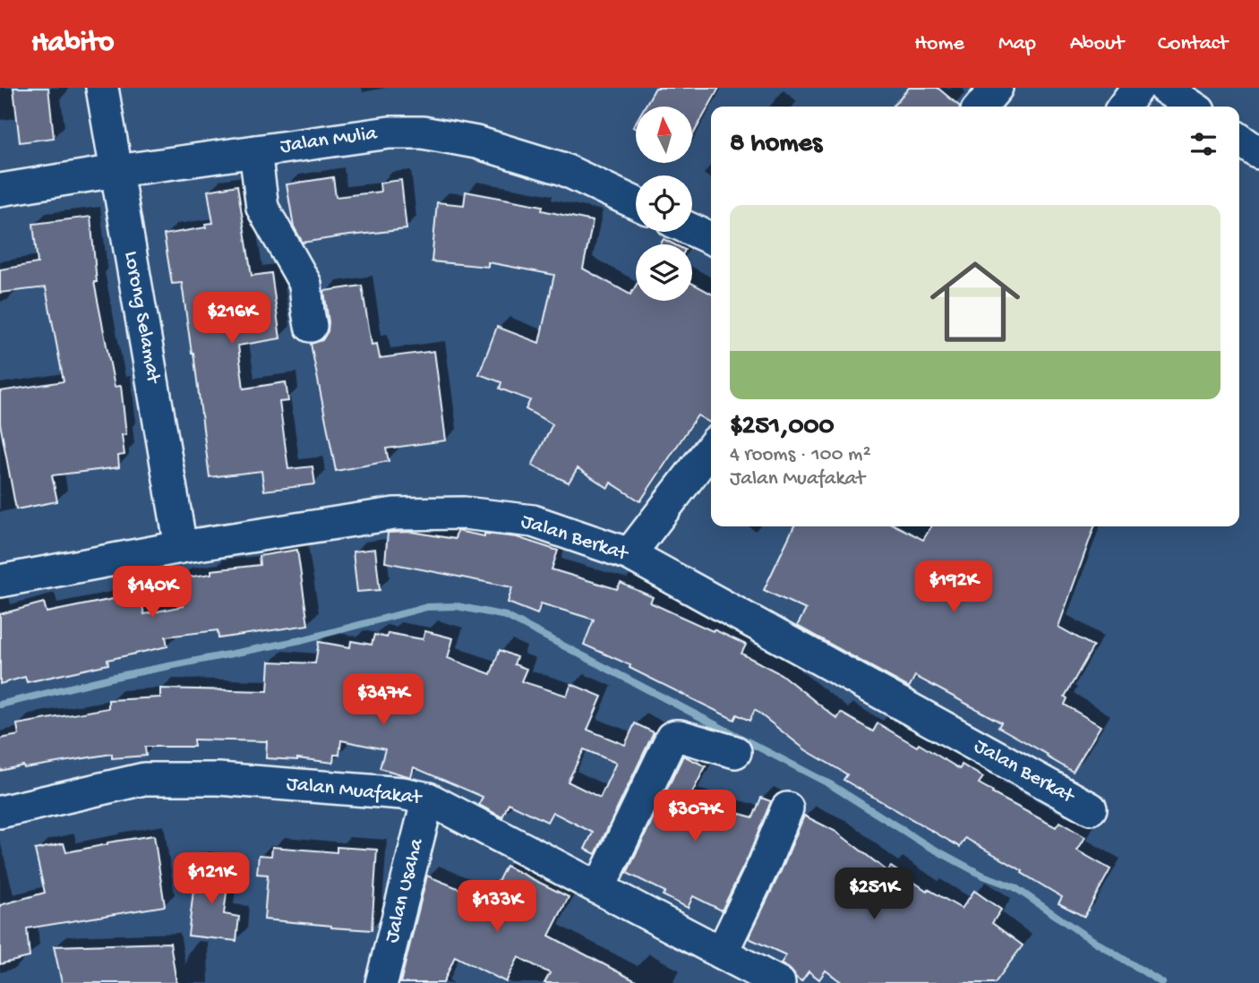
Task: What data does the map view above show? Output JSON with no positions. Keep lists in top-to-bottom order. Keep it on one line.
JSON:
{"streets":{"street":["Jalan Mulia","Lorong Selamat","Jalan Berkat","Jalan Muafakat","Jalan Usaha"]},"crossings":[["Jalan Mulia","Lorong Selamat"],["Lorong Selamat","Jalan Berkat"],["Jalan Muafakat","Jalan Usaha"]],"north":"top","page":{"header":"Habito","nav":["Home","Map","About","Contact"],"heading":"8 homes","list":[{"name":"$251,000","note":"4 rooms · 100 m² · Jalan Muafakat"}],"price":["$216K","$192K","$140K","$347K","$307K","$121K","$251K","$133K"]}}
